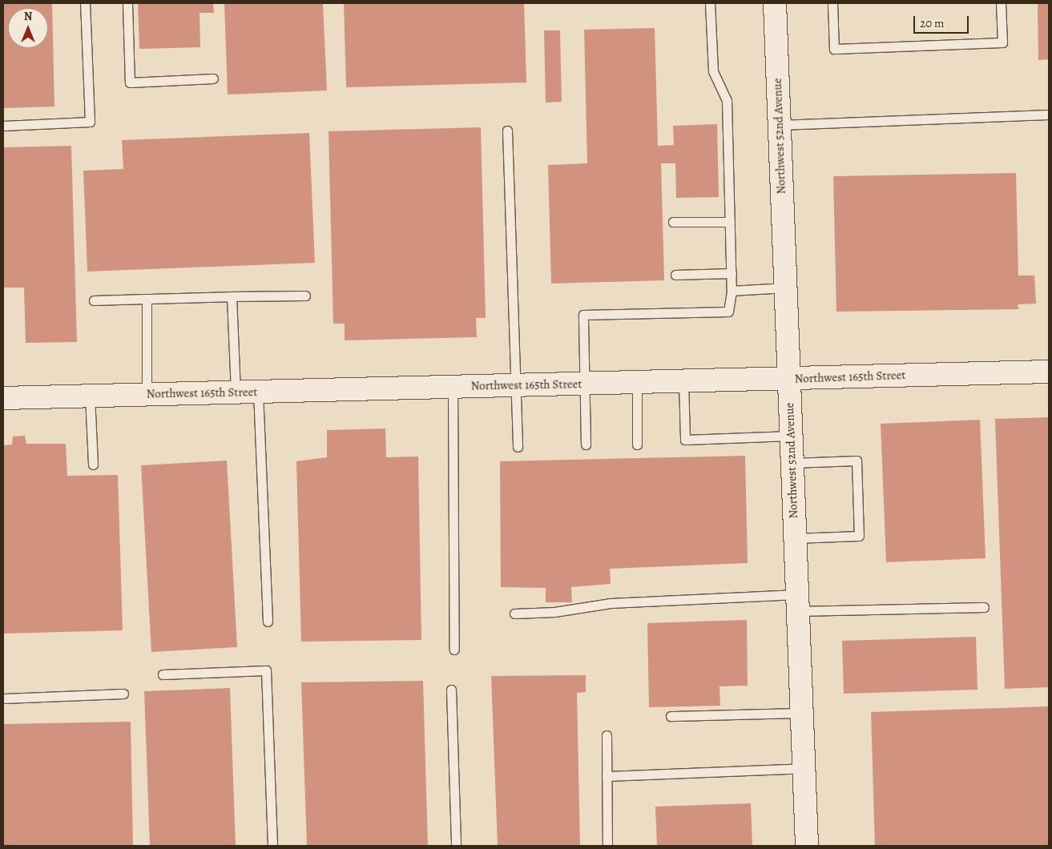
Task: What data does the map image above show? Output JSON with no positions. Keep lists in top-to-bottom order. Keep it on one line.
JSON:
{"streets":{"street":["Northwest 52nd Avenue","Northwest 165th Street"]},"crossings":[["Northwest 52nd Avenue","Northwest 165th Street"]],"scale_bar":"20 m","north":"top"}
